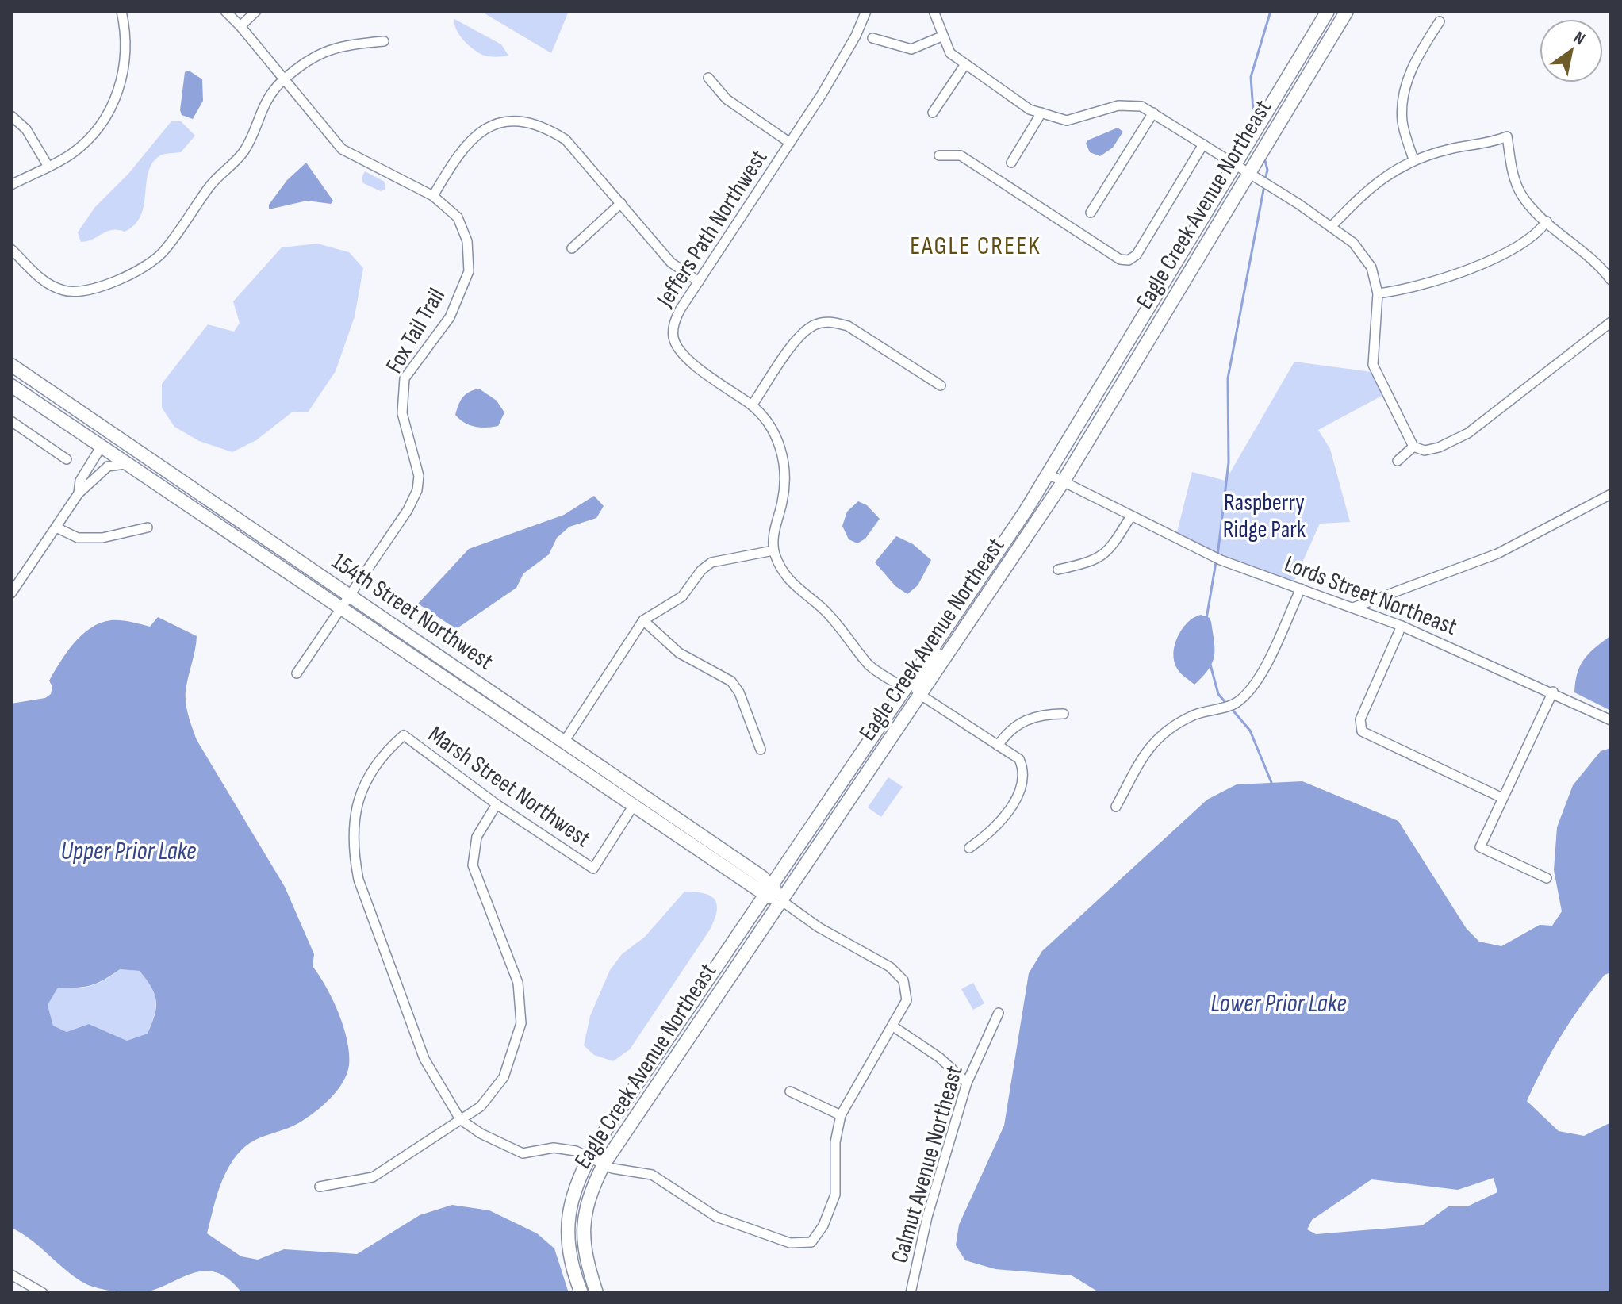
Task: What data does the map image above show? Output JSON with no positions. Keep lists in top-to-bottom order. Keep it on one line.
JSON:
{"streets":{"main road":["Eagle Creek Avenue Northeast","154th Street Northwest"],"street":["Jeffers Path Northwest","Fox Tail Trail","Lords Street Northeast","Marsh Street Northwest","Calmut Avenue Northeast"]},"crossings":[["Eagle Creek Avenue Northeast","Lords Street Northeast"],["Eagle Creek Avenue Northeast","154th Street Northwest"],["Fox Tail Trail","154th Street Northwest"],["154th Street Northwest","Marsh Street Northwest"]],"districts":["EAGLE CREEK"],"water":["Upper Prior Lake","Lower Prior Lake"],"parks":["Raspberry Ridge Park"],"north":"top right"}
